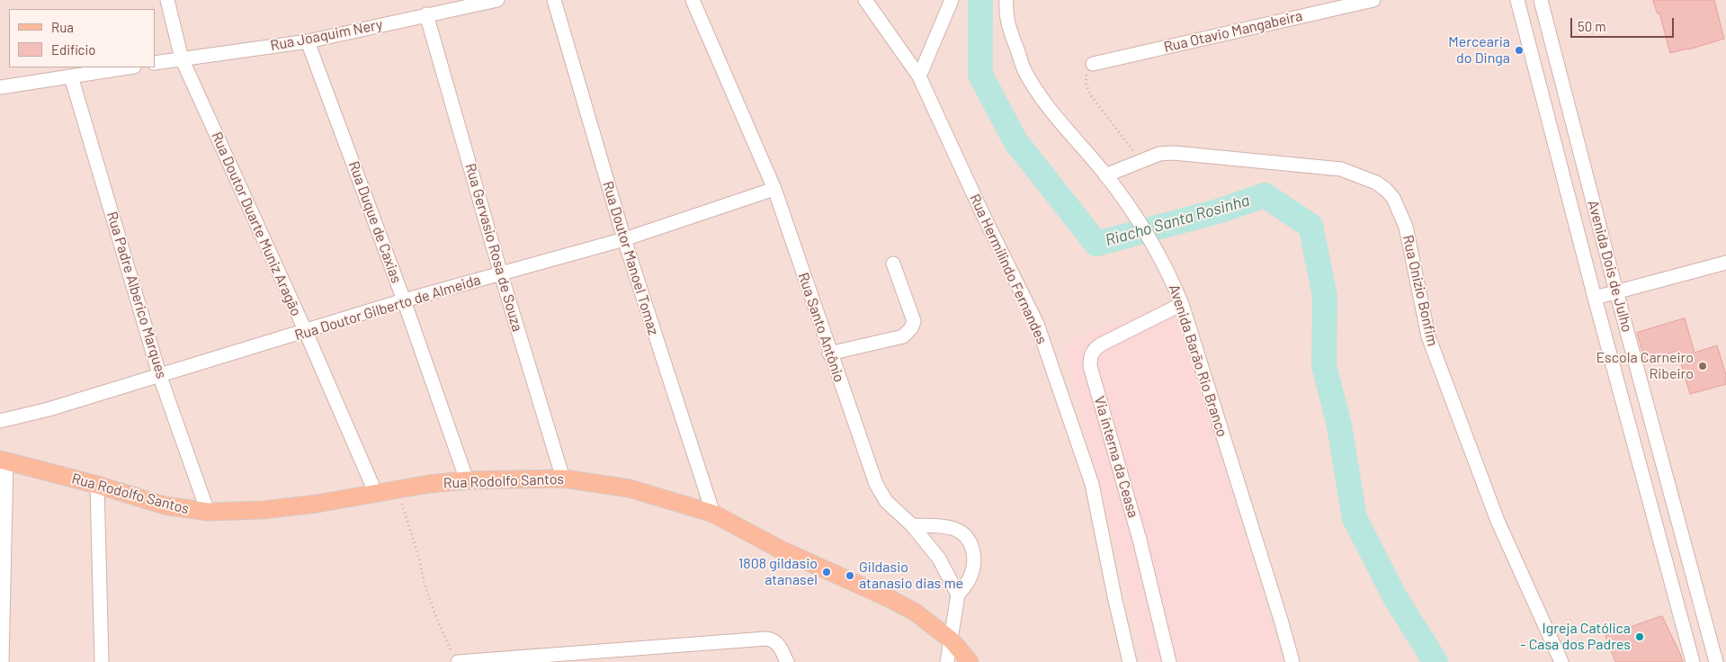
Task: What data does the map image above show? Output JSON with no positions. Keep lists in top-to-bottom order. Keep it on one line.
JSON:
{"streets":{"main road":["Rua Rodolfo Santos"],"street":["Rua Otavio Mangabeira","Rua Joaquim Nery","Rua Duque de Caxias","Rua Doutor Duarte Muniz Aragão","Rua Gervasio Rosa de Souza","Rua Doutor Manoel Tomaz","Avenida Dois de Julho","Rua Hermilindo Fernandes","Rua Onizio Bonfim","Rua Padre Alberico Marques","Rua Doutor Gilberto de Almeida","Rua Santo Antônio","Avenida Barão Rio Branco","Via interna da Ceasa"]},"crossings":[["Rua Joaquim Nery","Rua Duque de Caxias"],["Rua Joaquim Nery","Rua Doutor Duarte Muniz Aragão"],["Rua Joaquim Nery","Rua Gervasio Rosa de Souza"],["Rua Duque de Caxias","Rua Doutor Gilberto de Almeida"],["Rua Duque de Caxias","Rua Rodolfo Santos"],["Rua Doutor Duarte Muniz Aragão","Rua Doutor Gilberto de Almeida"],["Rua Doutor Duarte Muniz Aragão","Rua Rodolfo Santos"],["Rua Gervasio Rosa de Souza","Rua Doutor Gilberto de Almeida"],["Rua Gervasio Rosa de Souza","Rua Rodolfo Santos"],["Rua Doutor Manoel Tomaz","Rua Doutor Gilberto de Almeida"],["Rua Doutor Manoel Tomaz","Rua Rodolfo Santos"],["Rua Onizio Bonfim","Avenida Barão Rio Branco"],["Rua Padre Alberico Marques","Rua Doutor Gilberto de Almeida"],["Rua Padre Alberico Marques","Rua Rodolfo Santos"],["Rua Doutor Gilberto de Almeida","Rua Santo Antônio"],["Avenida Barão Rio Branco","Via interna da Ceasa"]],"water":["Riacho Santa Rosinha"],"places":["Mercearia do Dinga","Escola Carneiro Ribeiro","1808 gildasio atanasel","Gildasio atanasio dias me","Igreja Católica - Casa dos Padres"],"legend":["Rua","Edifício"],"scale_bar":"50 m"}
